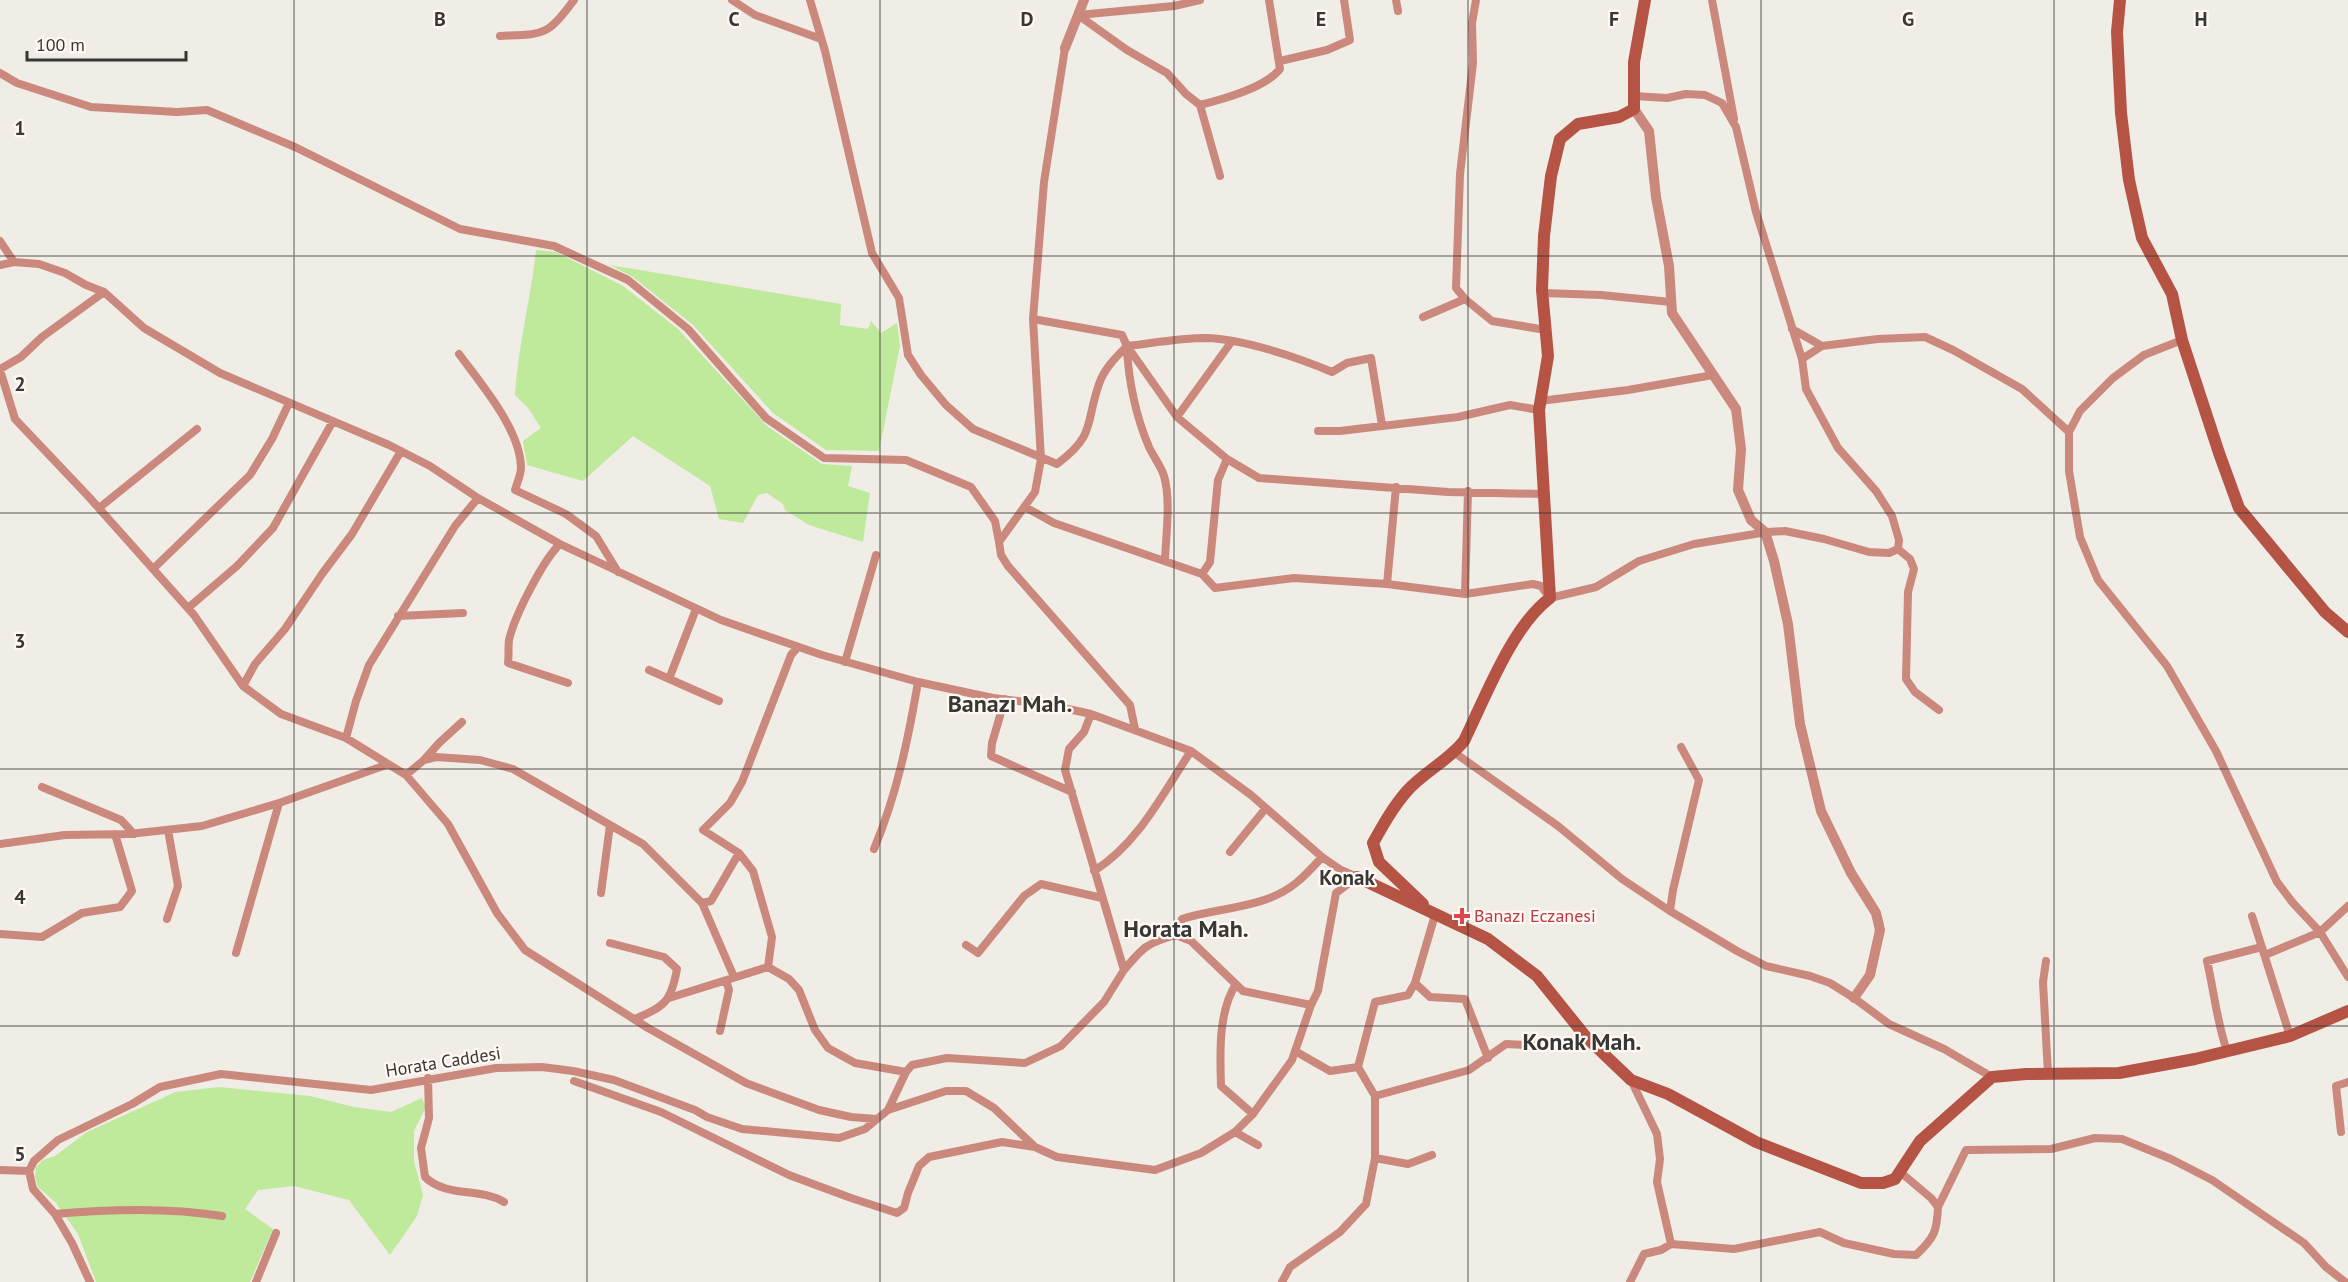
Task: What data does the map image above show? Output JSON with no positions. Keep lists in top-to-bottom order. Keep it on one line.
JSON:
{"streets":{"street":["Horata Caddesi"]},"districts":["Banazı Mah.","Konak","Horata Mah.","Konak Mah."],"places":{"health":["Banazı Eczanesi"]},"scale_bar":"100 m","grid":{"columns":["B","C","D","E","F","G","H"],"rows":["1","2","3","4","5"]}}
